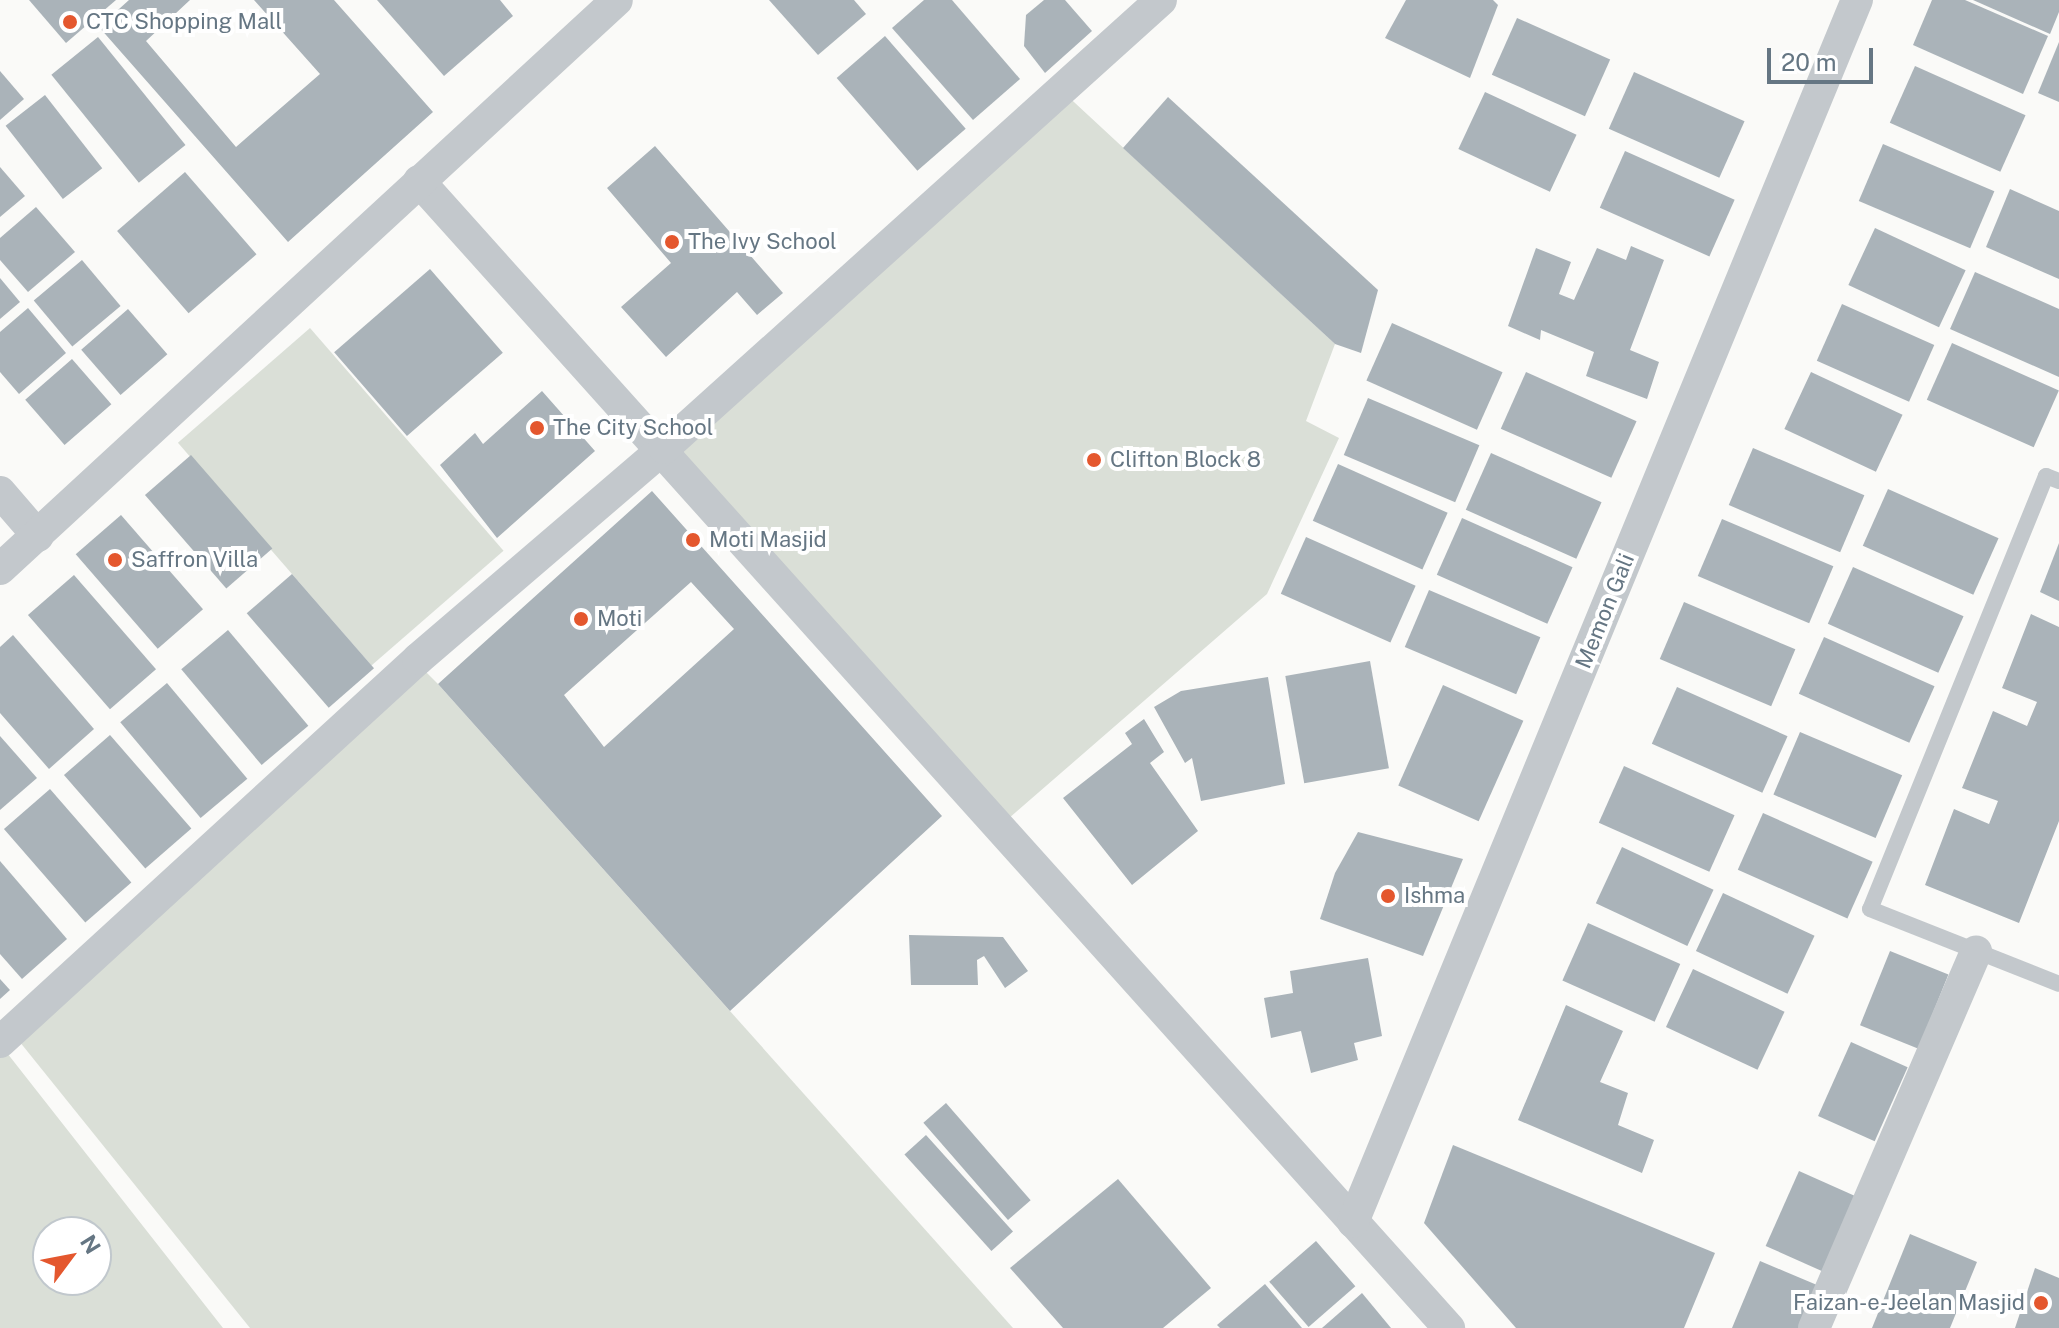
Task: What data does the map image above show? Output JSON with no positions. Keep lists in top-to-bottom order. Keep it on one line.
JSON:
{"streets":{"street":["Memon Gali"]},"places":["CTC Shopping Mall","The Ivy School","The City School","Clifton Block 8","Moti Masjid","Saffron Villa","Moti","Ishma","Faizan-e-Jeelan Masjid"],"scale_bar":"20 m","north":"top right"}
